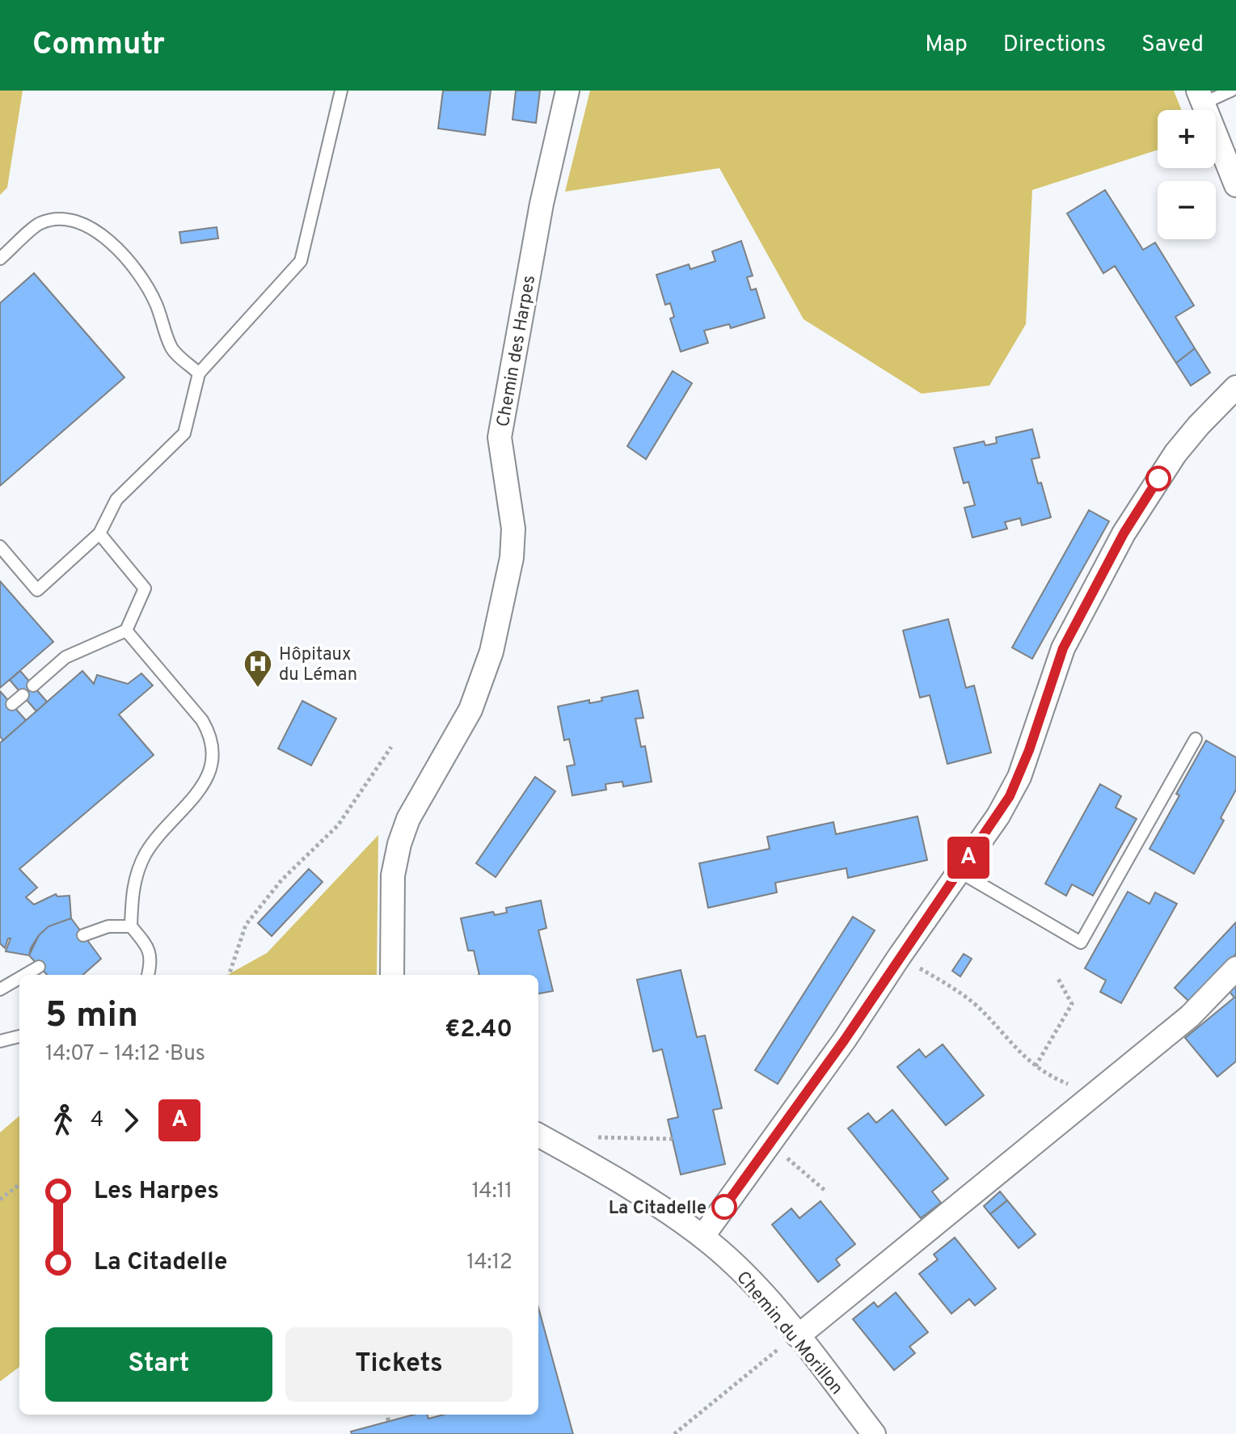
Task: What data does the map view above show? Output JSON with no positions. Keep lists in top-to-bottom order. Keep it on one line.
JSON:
{"streets":{"street":["Chemin des Harpes","Chemin du Morillon"]},"places":{"hospital":["Hôpitaux du Léman"],"other":["La Citadelle"]},"lines":["bus line A"],"page":{"header":"Commutr","nav":["Map","Directions","Saved"],"on_map":"A","map_buttons":["+","−"],"heading":["5 min","14:07 – 14:12 · Bus","€2.40"],"legs":["4","A"],"list":[{"name":"Les Harpes","value":"14:11"},{"name":"La Citadelle","value":"14:12"}],"buttons":["Start","Tickets"]}}
